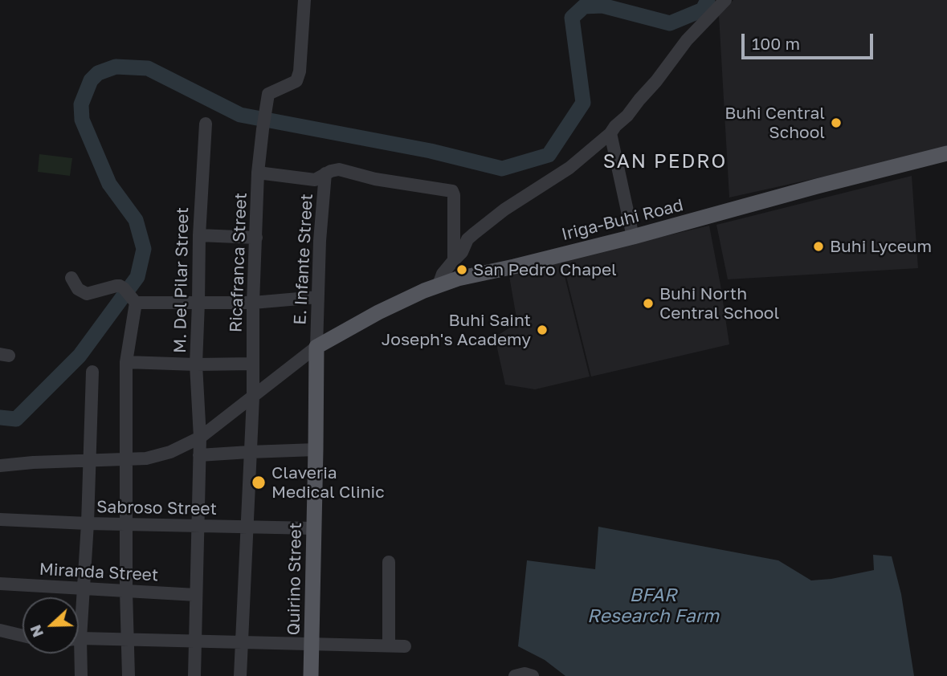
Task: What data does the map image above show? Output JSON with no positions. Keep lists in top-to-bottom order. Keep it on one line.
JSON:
{"streets":{"main road":["Iriga-Buhi Road","Quirino Street"],"street":["E. Infante Street","Ricafranca Street","M. Del Pilar Street","Sabroso Street","Miranda Street"]},"crossings":[["Iriga-Buhi Road","E. Infante Street"],["Iriga-Buhi Road","Quirino Street"],["E. Infante Street","Quirino Street"],["Ricafranca Street","Sabroso Street"],["M. Del Pilar Street","Sabroso Street"],["M. Del Pilar Street","Miranda Street"],["Sabroso Street","Quirino Street"]],"districts":["SAN PEDRO"],"water":["BFAR Research Farm"],"places":["Buhi Central School","Buhi Lyceum","San Pedro Chapel","Buhi North Central School","Buhi Saint Joseph's Academy","Claveria Medical Clinic"],"scale_bar":"100 m","north":"left"}
